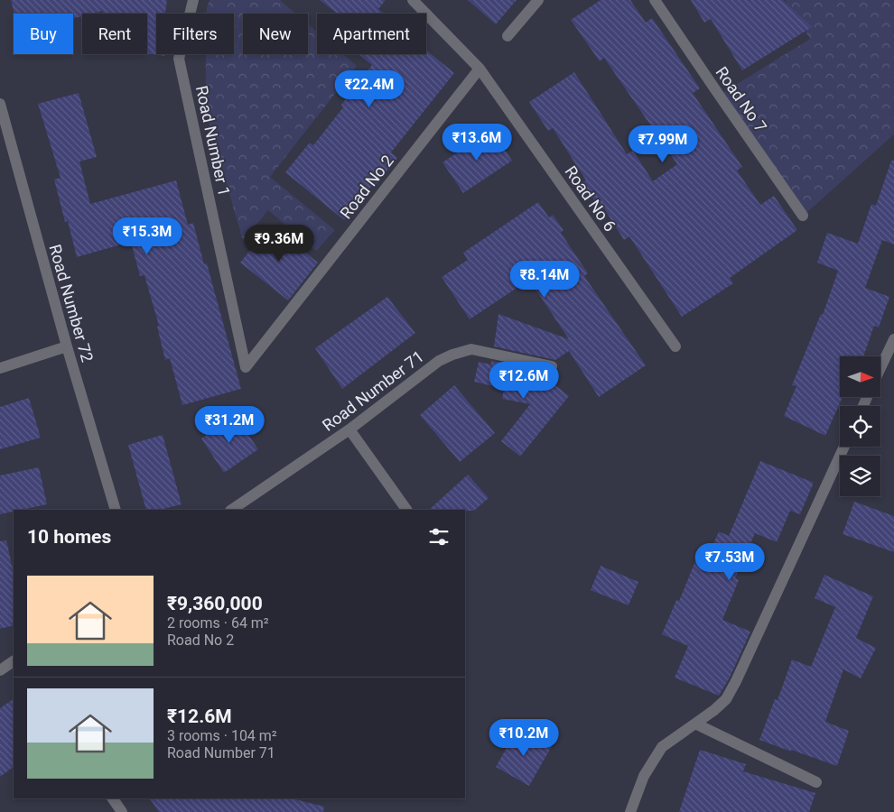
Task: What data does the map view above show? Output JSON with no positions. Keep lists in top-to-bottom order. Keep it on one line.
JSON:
{"streets":{"street":["Road No 7","Road Number 1","Road No 2","Road No 6","Road Number 72","Road Number 71"]},"crossings":[["Road Number 1","Road No 2"],["Road No 2","Road No 6"]],"north":"right","page":{"chip":["Buy","Rent","Filters","New","Apartment"],"price":["₹22.4M","₹13.6M","₹7.99M","₹15.3M","₹9.36M","₹8.14M","₹12.6M","₹31.2M","₹7.53M","₹10.2M"],"heading":"10 homes","list":[{"name":"₹9,360,000","note":"2 rooms · 64 m² · Road No 2"},{"name":"₹12.6M","note":"3 rooms · 104 m² · Road Number 71"}]}}
